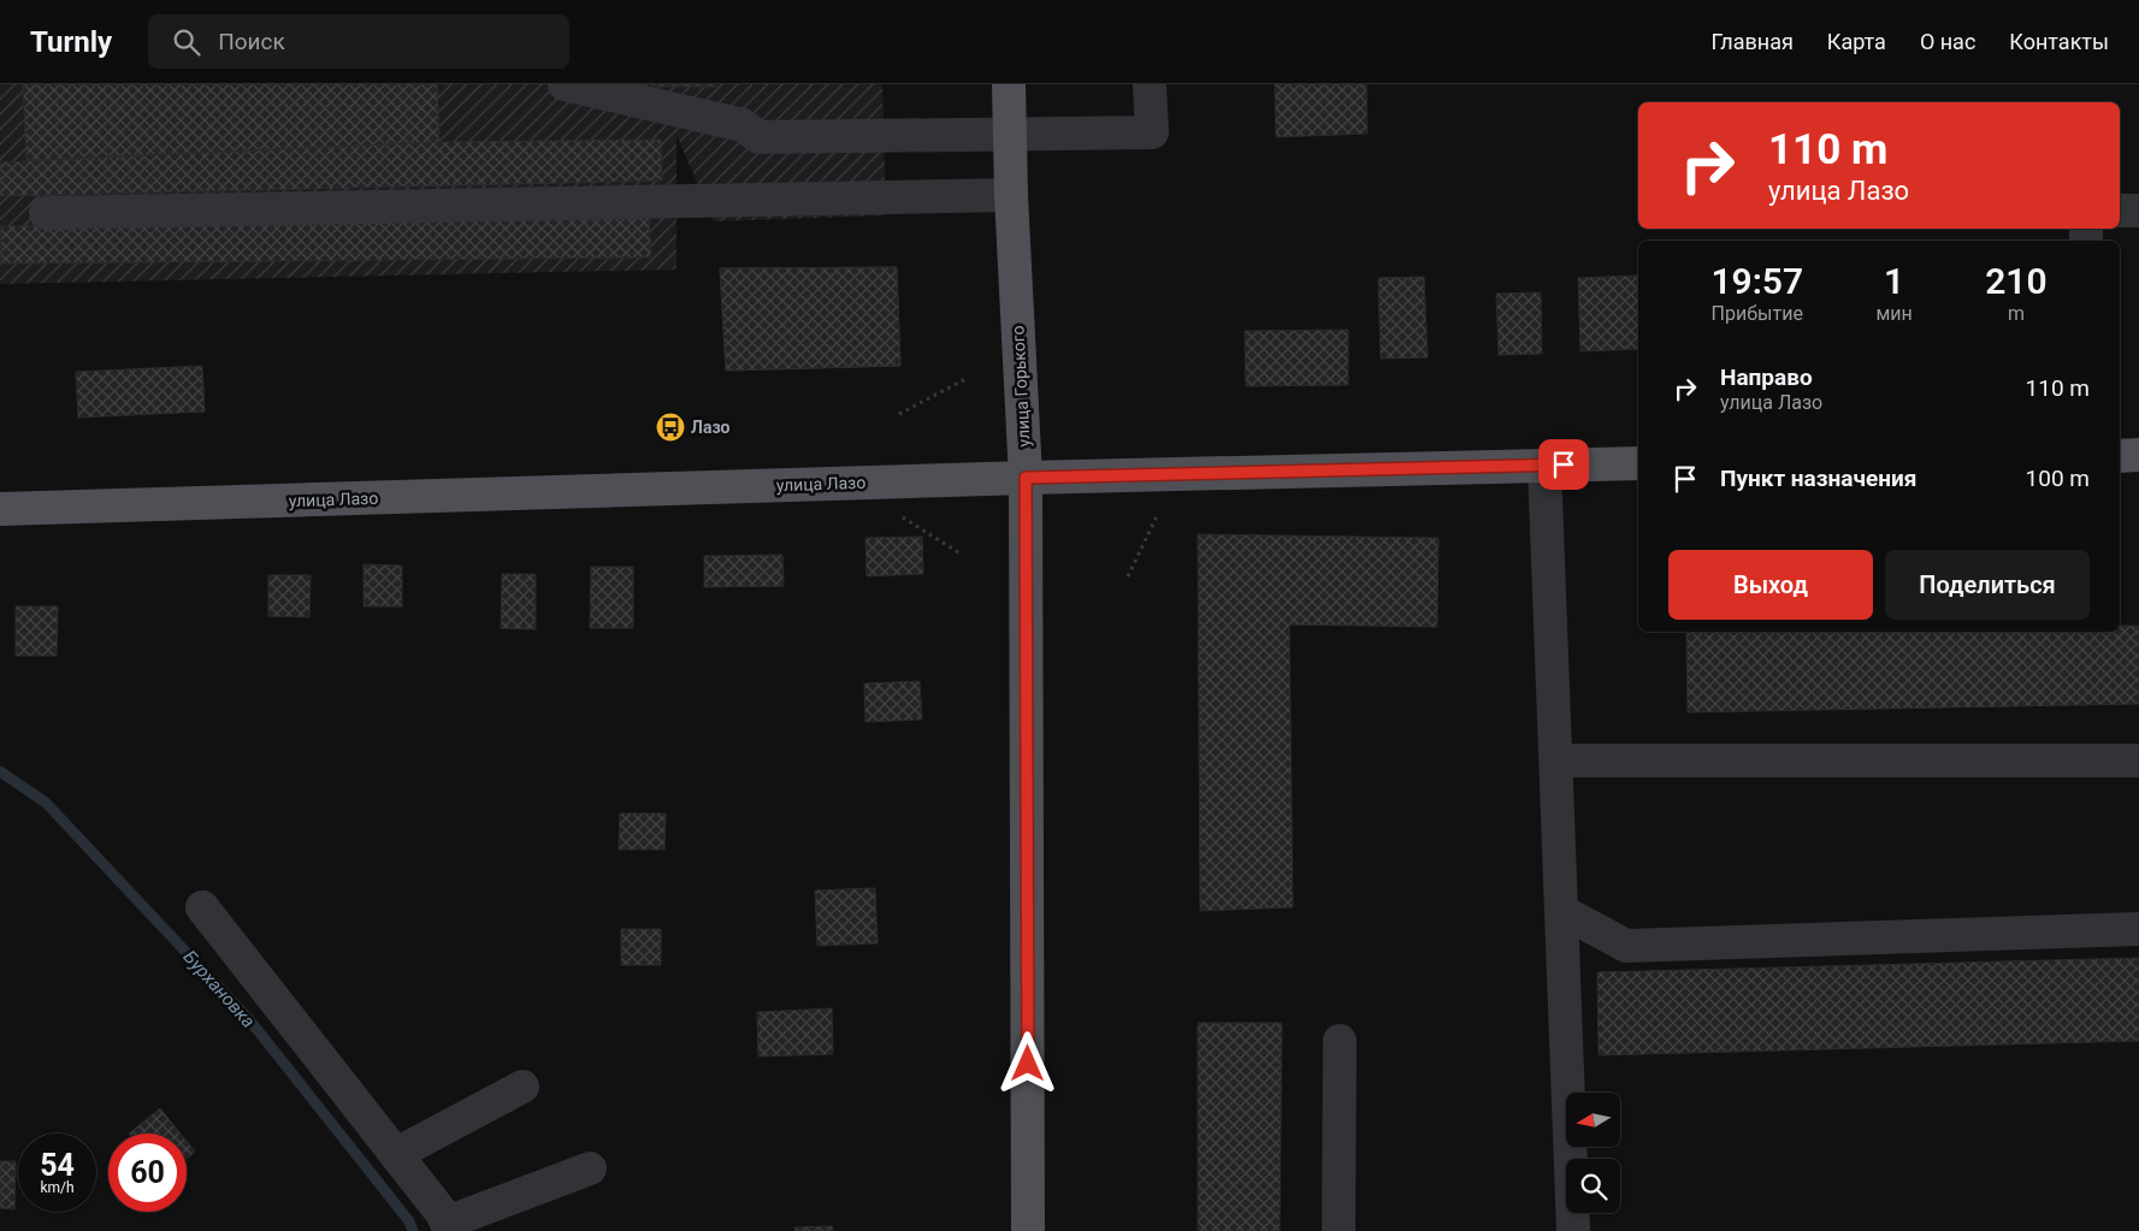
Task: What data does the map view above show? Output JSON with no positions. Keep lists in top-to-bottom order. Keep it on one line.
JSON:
{"streets":{"main road":["улица Горького","улица Лазо"]},"crossings":[["улица Горького","улица Лазо"]],"water":["Бурхановка"],"places":{"bus stop":["Лазо"]},"north":"left","page":{"header":"Turnly","search":"Поиск","nav":["Главная","Карта","О нас","Контакты"],"turn":["110 m","улица Лазо"],"eta":["19:57","Прибытие","1","мин","210","m"],"list":[{"name":"Направо","note":"улица Лазо","value":"110 m"},{"name":"Пункт назначения","value":"100 m"}],"buttons":["Выход","Поделиться"],"speed":"54 km/h","limit":"60"}}
